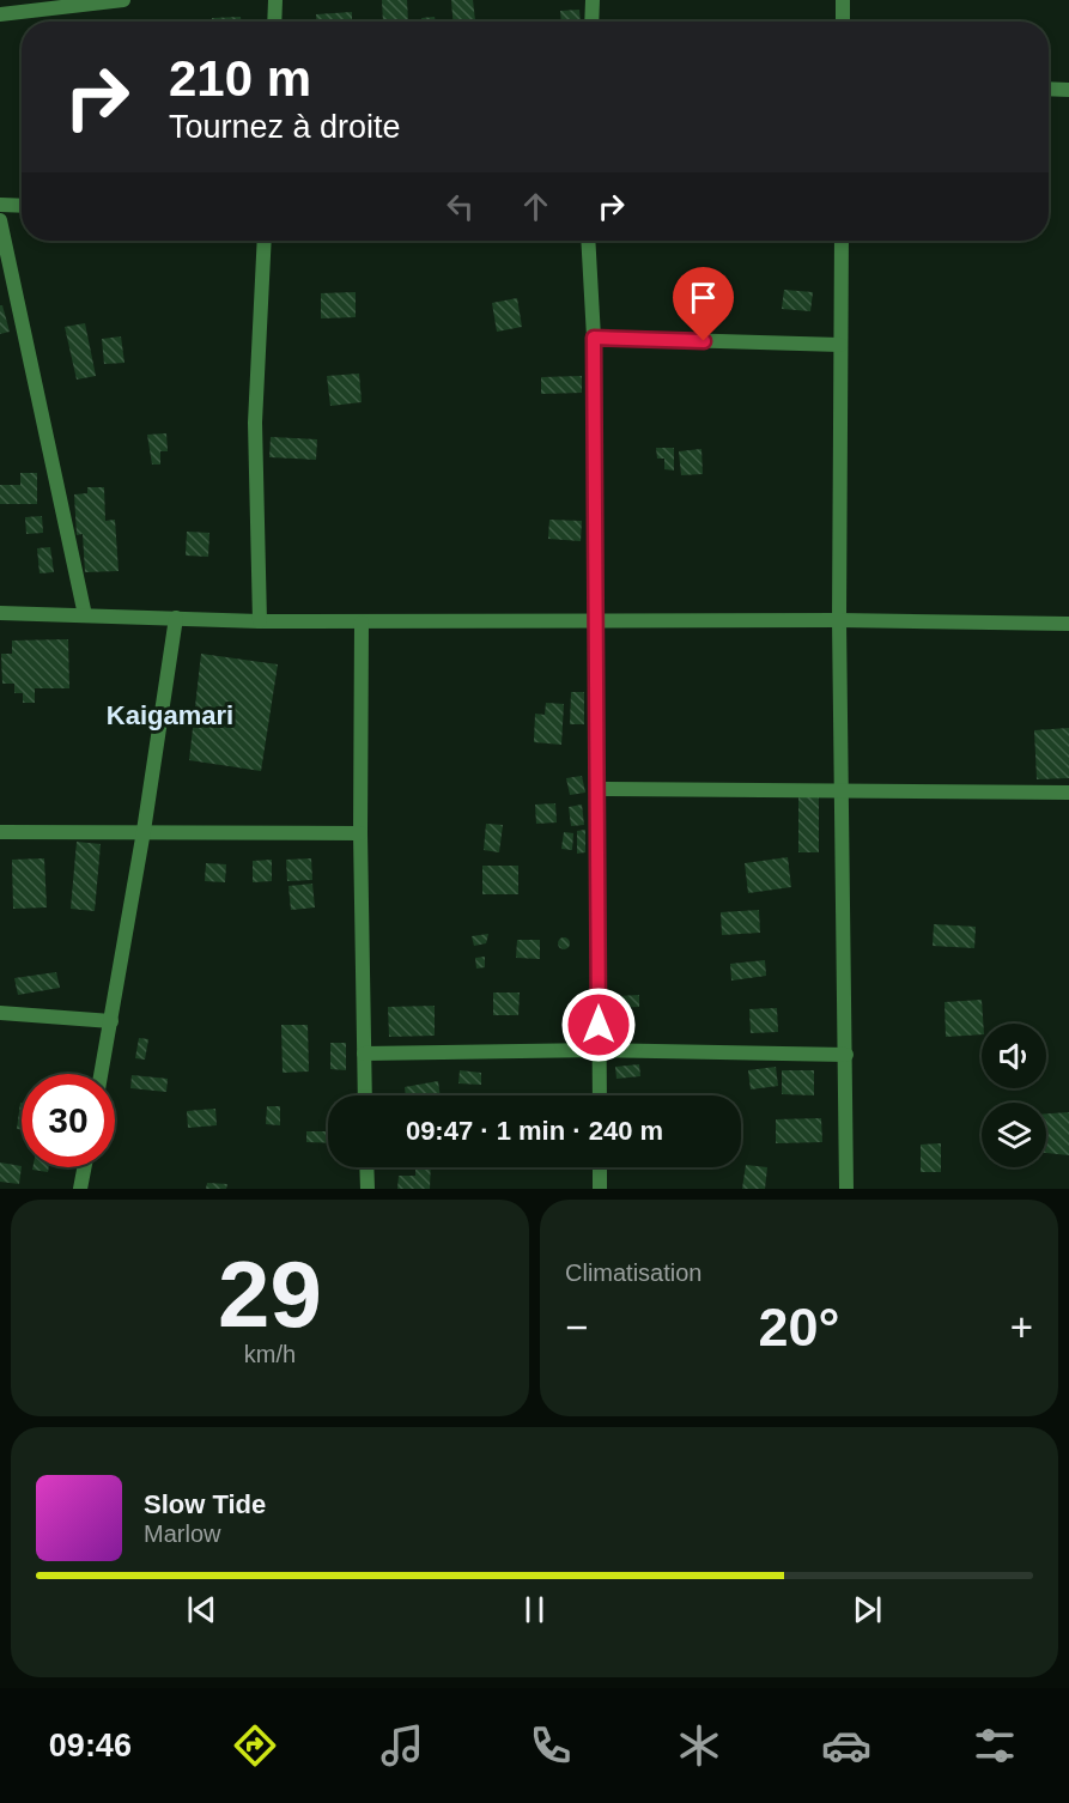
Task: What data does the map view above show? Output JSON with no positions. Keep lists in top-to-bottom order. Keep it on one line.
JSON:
{"districts":["Kaigamari"],"page":{"turn":["210 m","Tournez à droite"],"limit":"30","trip":"09:47 · 1 min · 240 m","tile":[["29","km/h"],"Climatisation"],"heat":["−","20°","+"],"song":["Slow Tide","Marlow"],"tabs":"09:46"}}
